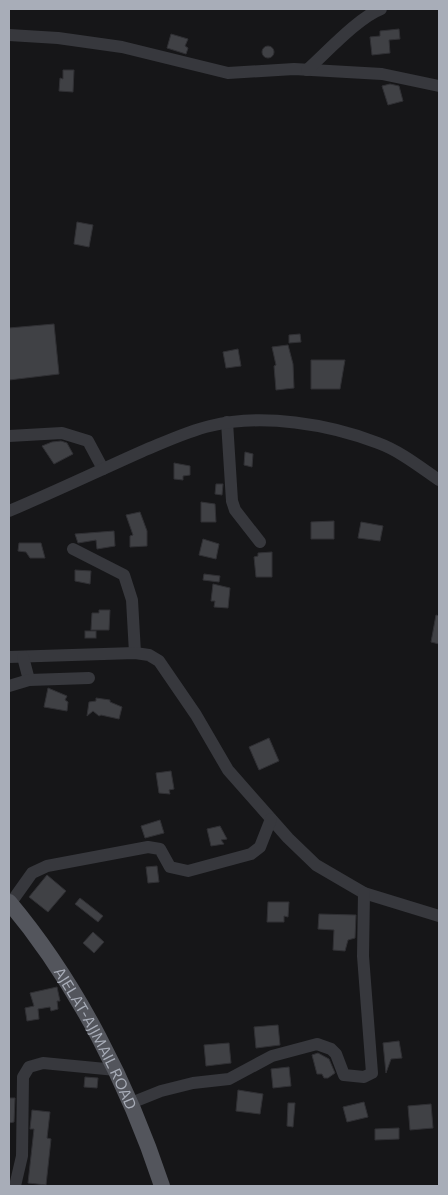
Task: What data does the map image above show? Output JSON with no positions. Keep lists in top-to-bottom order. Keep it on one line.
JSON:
{"streets":{"main road":["AJELAT-AJJMAIL ROAD"]}}
